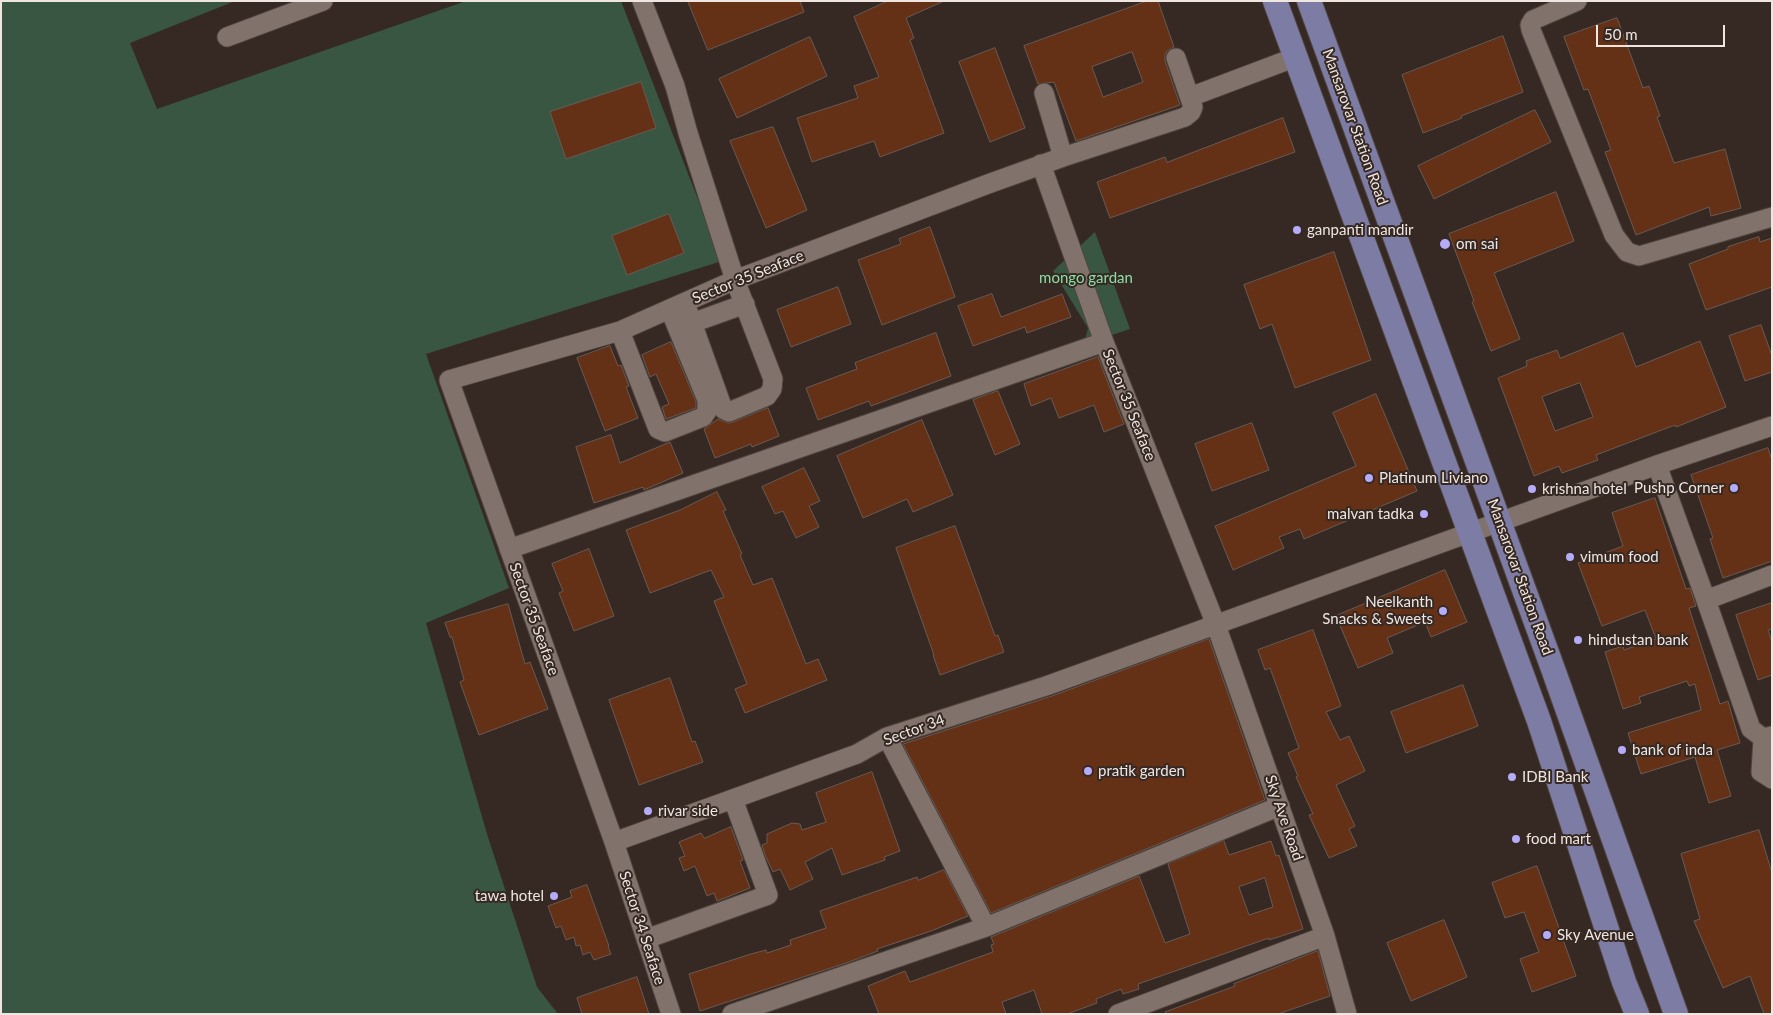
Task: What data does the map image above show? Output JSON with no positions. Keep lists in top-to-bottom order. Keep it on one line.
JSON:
{"streets":{"main road":["Mansarovar Station Road"],"street":["Sector 35 Seaface","Sector 34","Sky Ave Road","Sector 34 Seaface"]},"crossings":[["Mansarovar Station Road","Sector 34"],["Sector 35 Seaface","Sector 34"],["Sector 35 Seaface","Sky Ave Road"],["Sector 35 Seaface","Sector 34 Seaface"],["Sector 34","Sky Ave Road"],["Sector 34","Sector 34 Seaface"]],"parks":["mongo gardan"],"places":["ganpanti mandir","om sai","Platinum Liviano","Pushp Corner","krishna hotel","malvan tadka","vimum food","Neelkanth Snacks & Sweets","hindustan bank","bank of inda","pratik garden","IDBI Bank","rivar side","food mart","tawa hotel","Sky Avenue"],"scale_bar":"50 m"}
